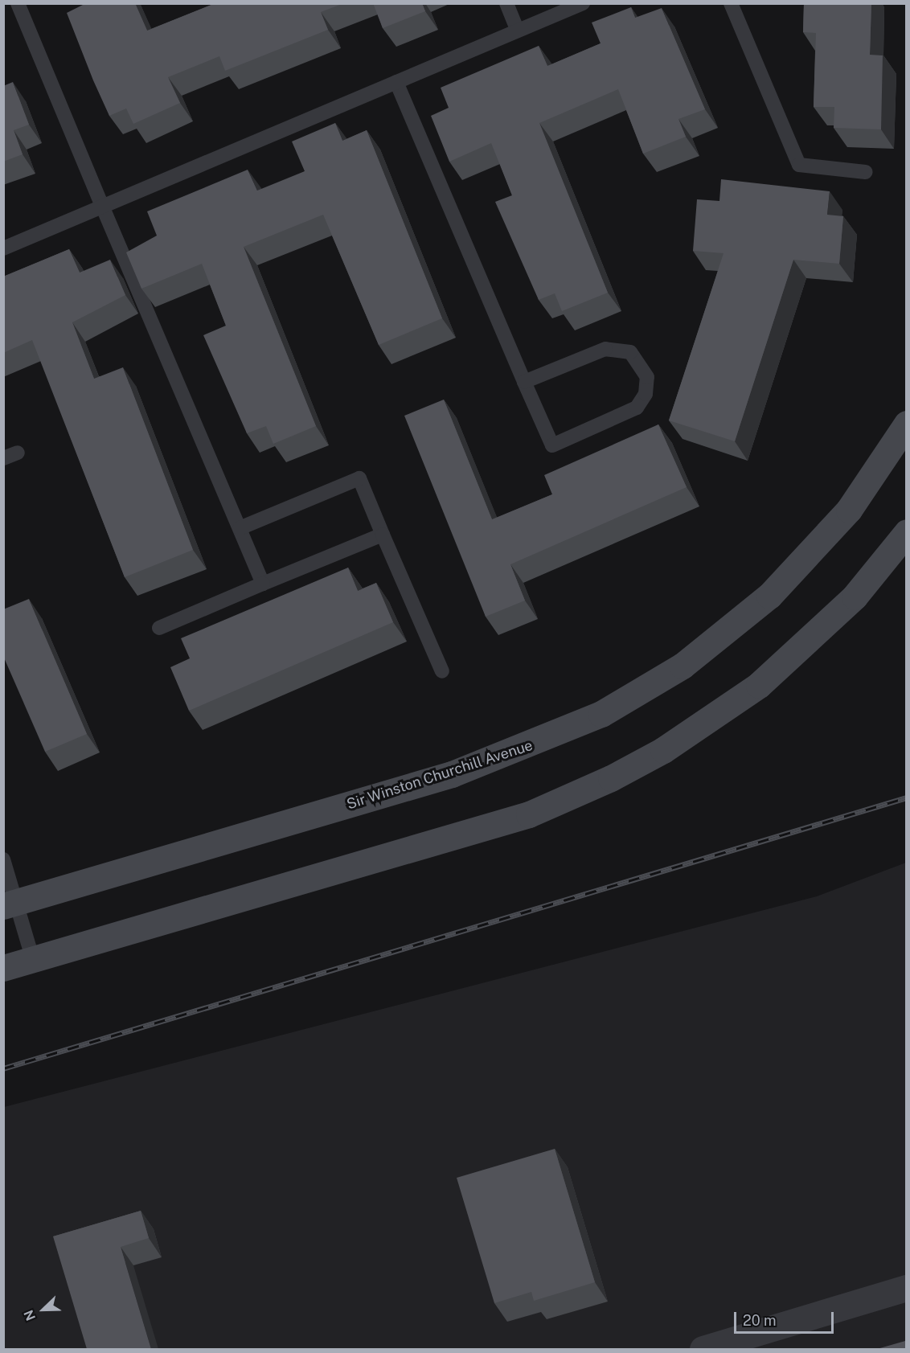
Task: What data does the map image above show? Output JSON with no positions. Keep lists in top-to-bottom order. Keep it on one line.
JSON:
{"streets":{"main road":["Sir Winston Churchill Avenue"]},"scale_bar":"20 m","north":"bottom left"}
